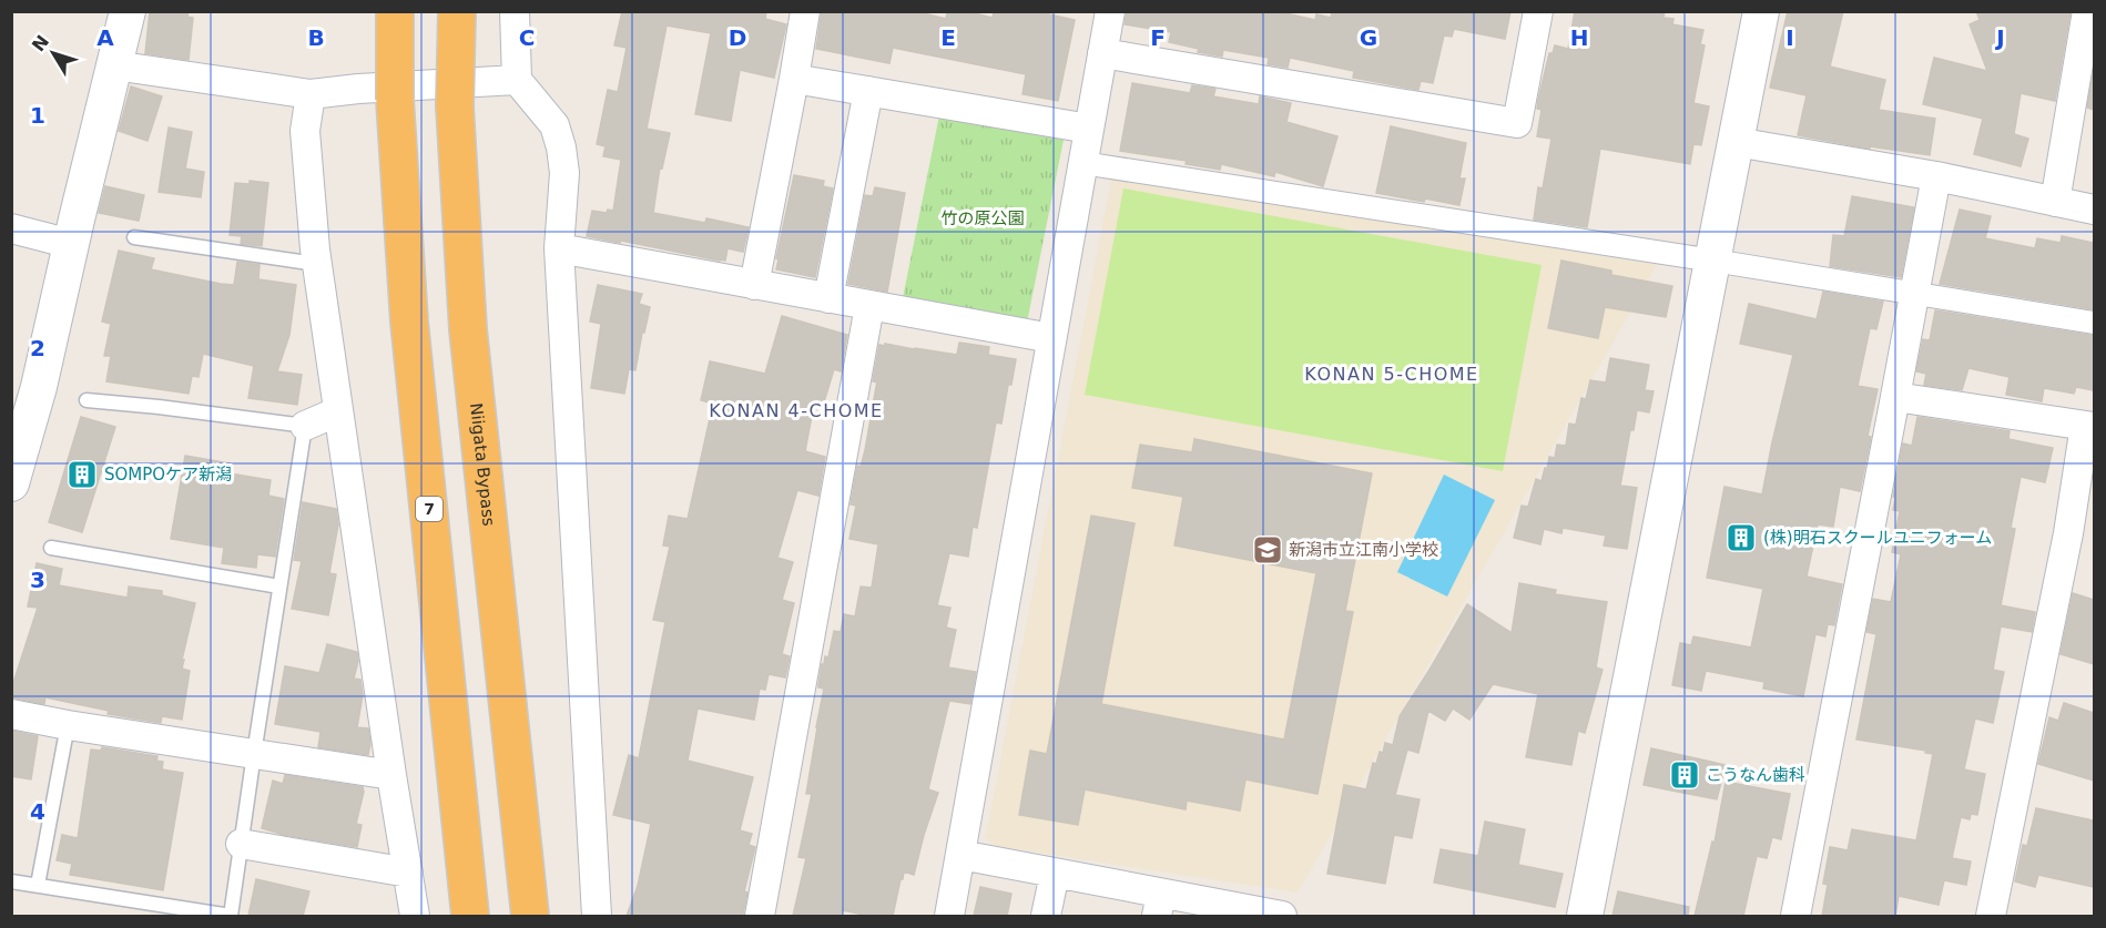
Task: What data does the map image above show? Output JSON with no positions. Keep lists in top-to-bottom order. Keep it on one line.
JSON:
{"streets":{"highway":["Niigata Bypass","7"]},"districts":["KONAN 5-CHOME","KONAN 4-CHOME"],"parks":["竹の原公園"],"places":{"building":["SOMPOケア新潟","(株)明石スクールユニフォーム","こうなん歯科"],"school or university":["新潟市立江南小学校"]},"north":"top left","grid":{"columns":["A","B","C","D","E","F","G","H","I","J"],"rows":["1","2","3","4"]}}
